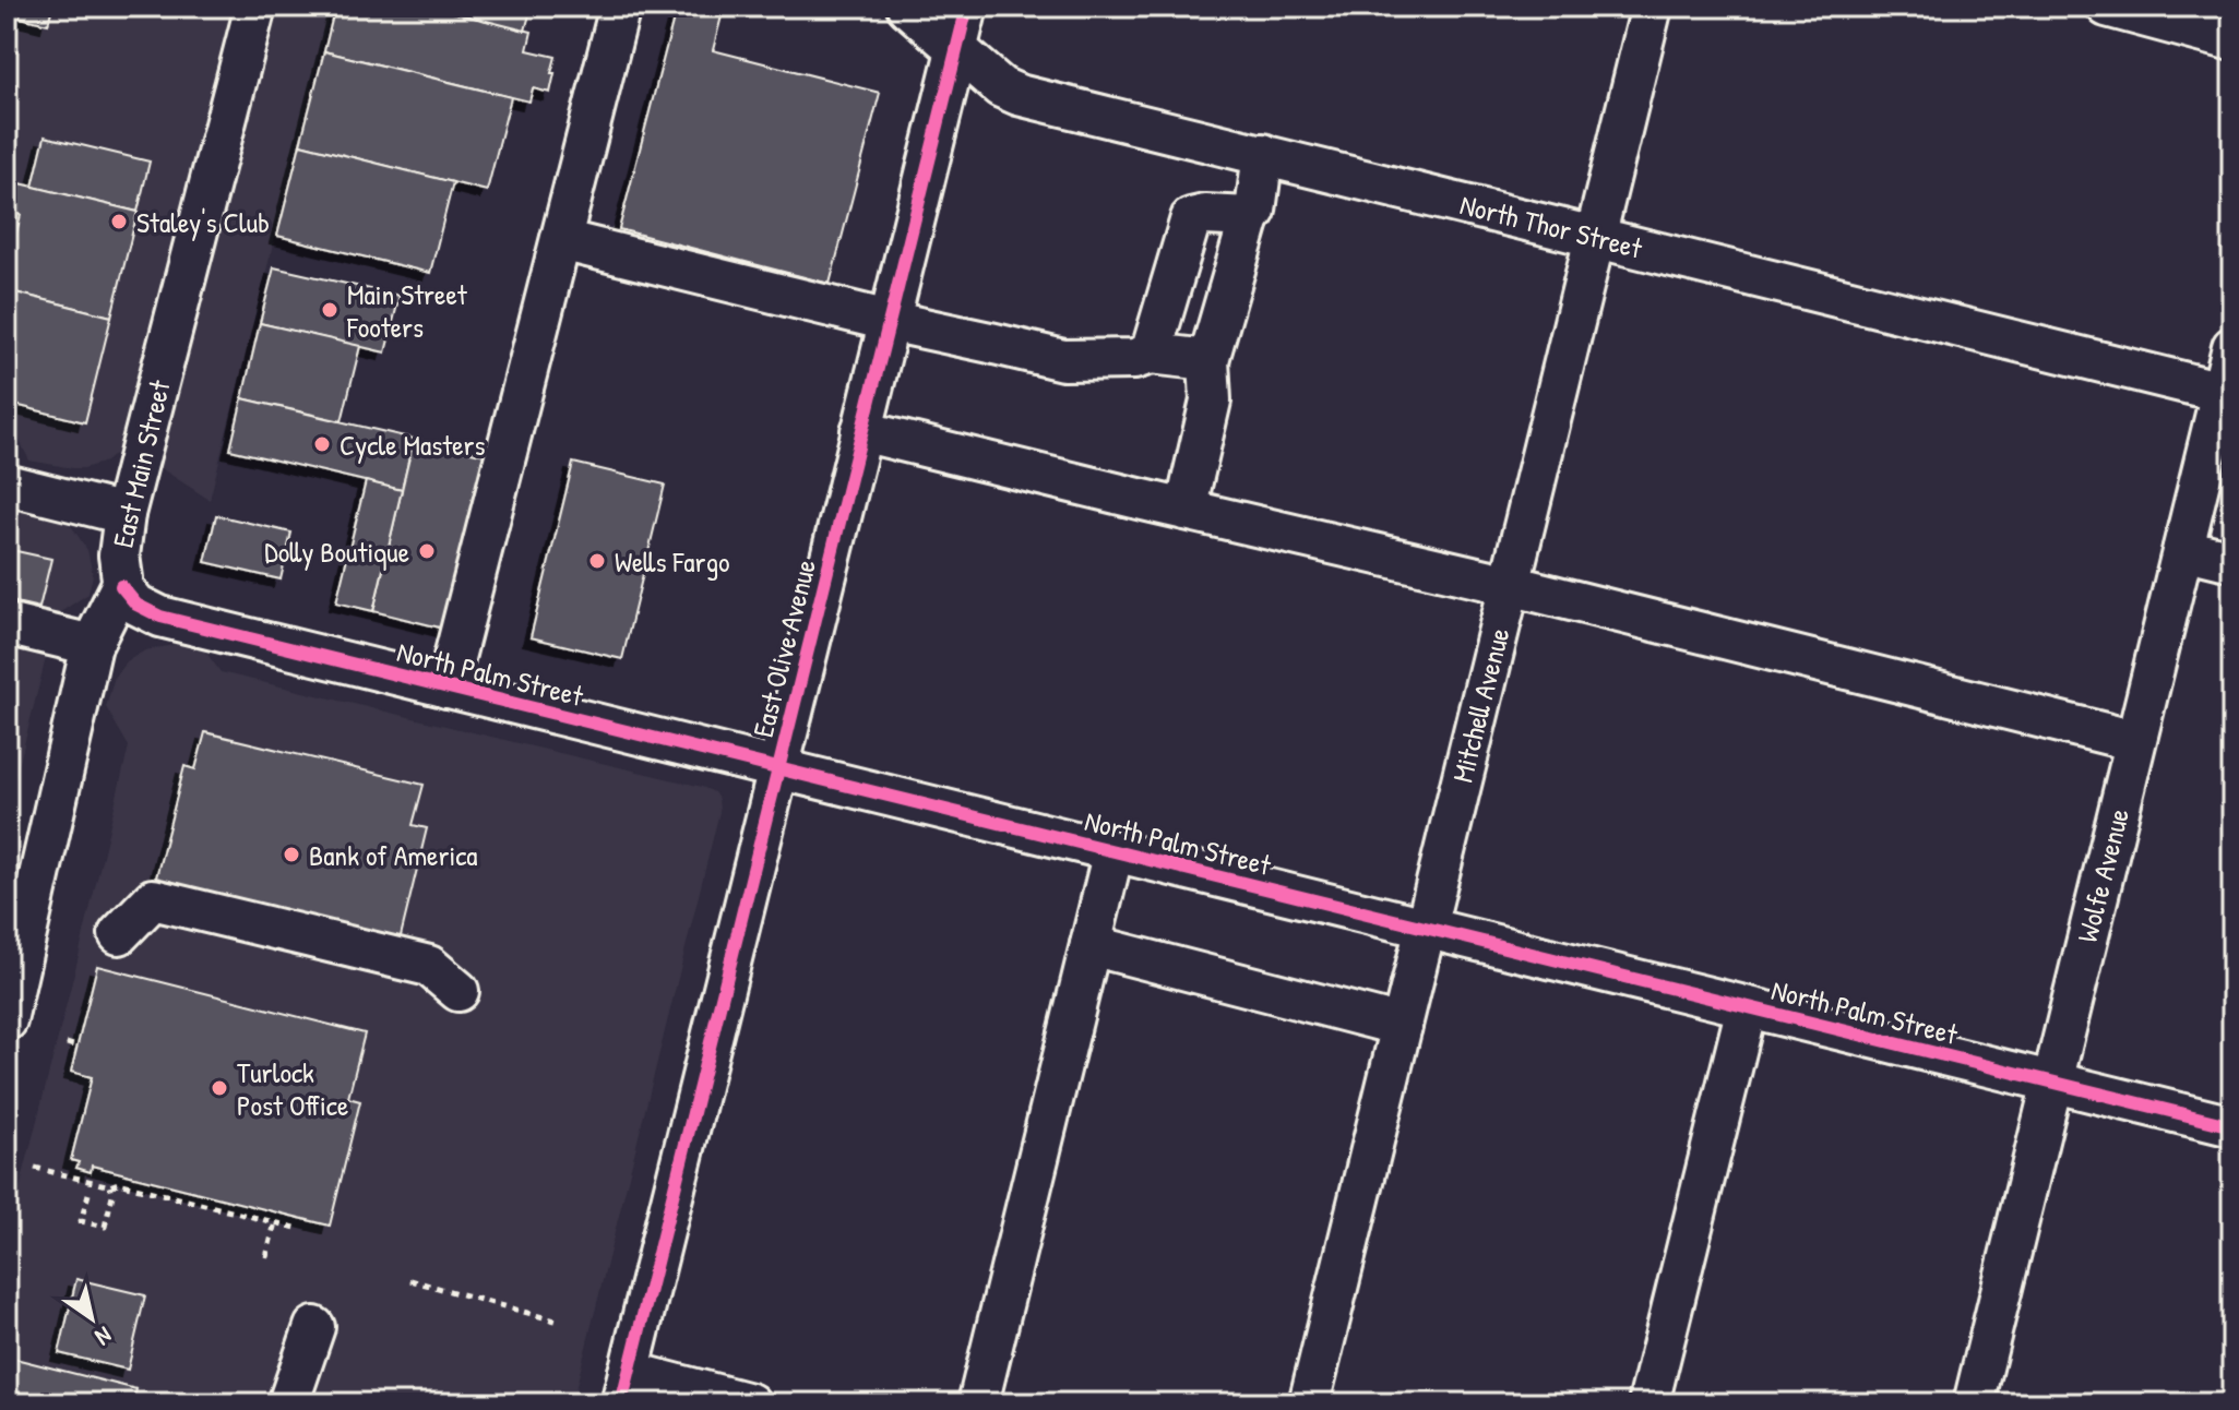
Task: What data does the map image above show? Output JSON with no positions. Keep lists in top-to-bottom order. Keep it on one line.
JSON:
{"streets":{"street":["North Thor Street","East Main Street","East Olive Avenue","North Palm Street","Mitchell Avenue","Wolfe Avenue"]},"crossings":[["North Thor Street","East Olive Avenue"],["North Thor Street","Mitchell Avenue"],["North Thor Street","Wolfe Avenue"],["East Main Street","North Palm Street"],["East Olive Avenue","North Palm Street"],["North Palm Street","Mitchell Avenue"],["North Palm Street","Wolfe Avenue"]],"places":["Staley's Club","Main Street Footers","Cycle Masters","Dolly Boutique","Wells Fargo","Bank of America","Turlock Post Office"],"north":"bottom right"}
